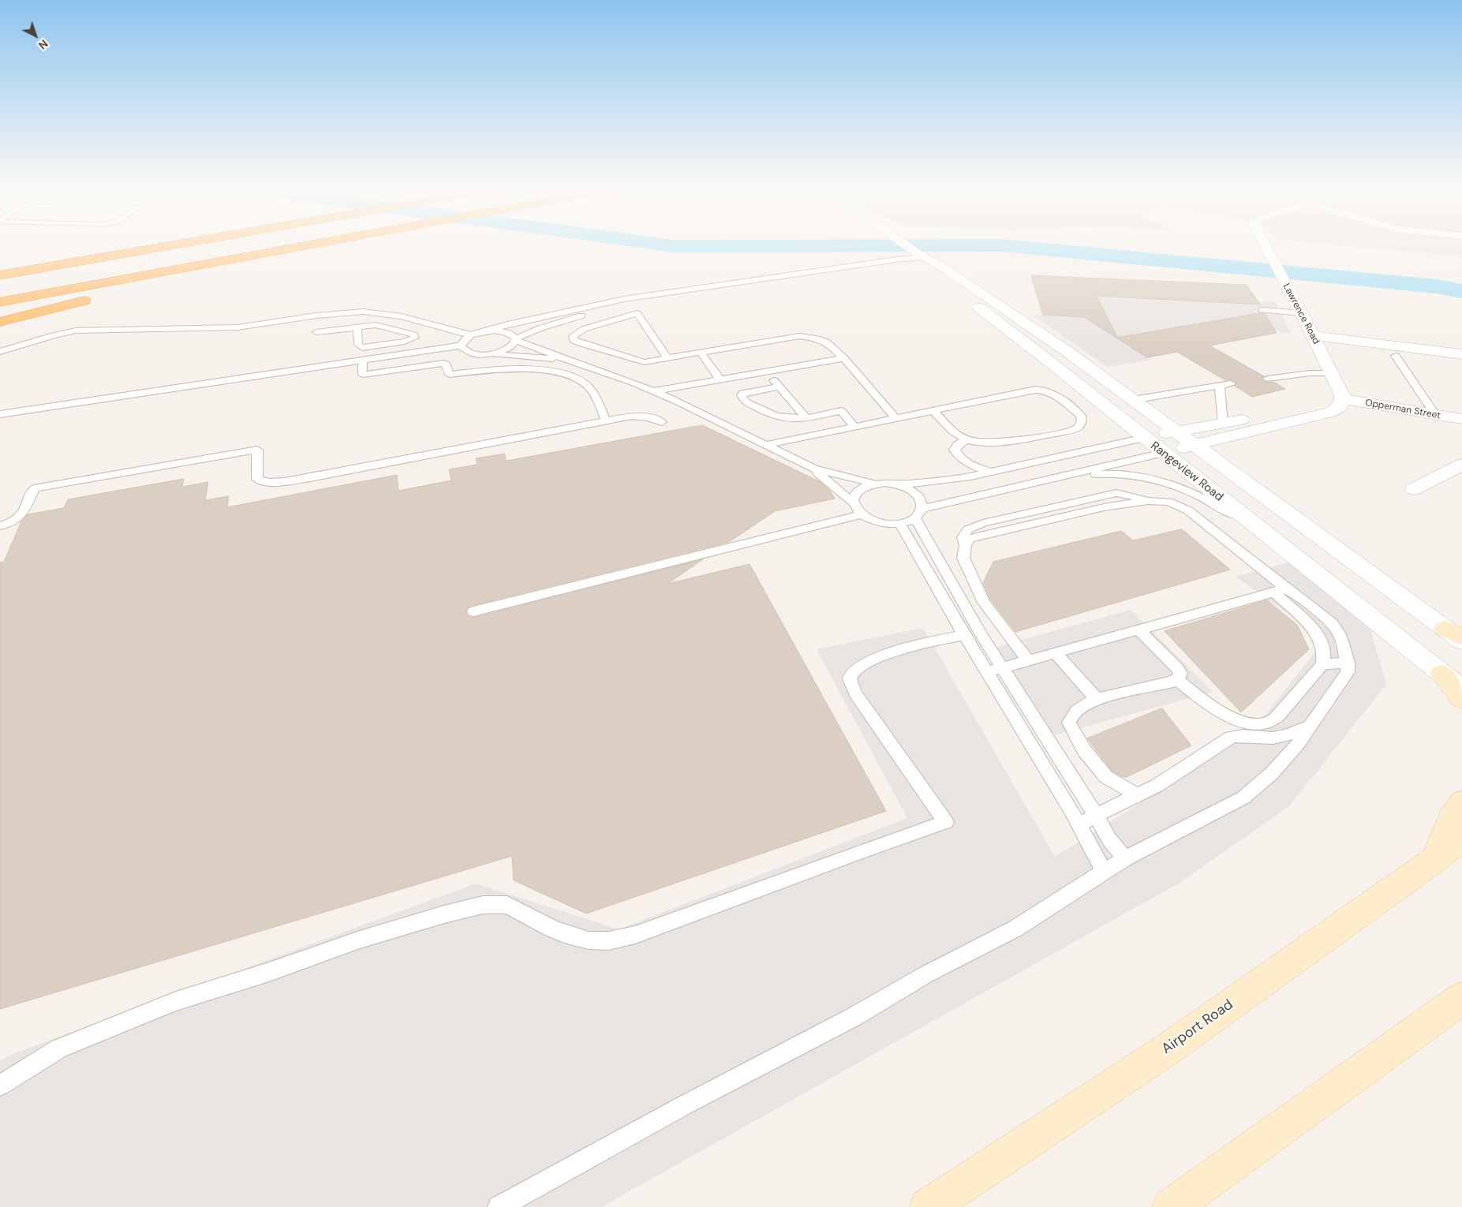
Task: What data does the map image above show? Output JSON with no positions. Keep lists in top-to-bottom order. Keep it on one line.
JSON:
{"streets":{"main road":["Airport Road"],"street":["Lawrence Road","Opperman Street","Rangeview Road"]},"crossings":[["Lawrence Road","Opperman Street"]],"north":"bottom right"}
